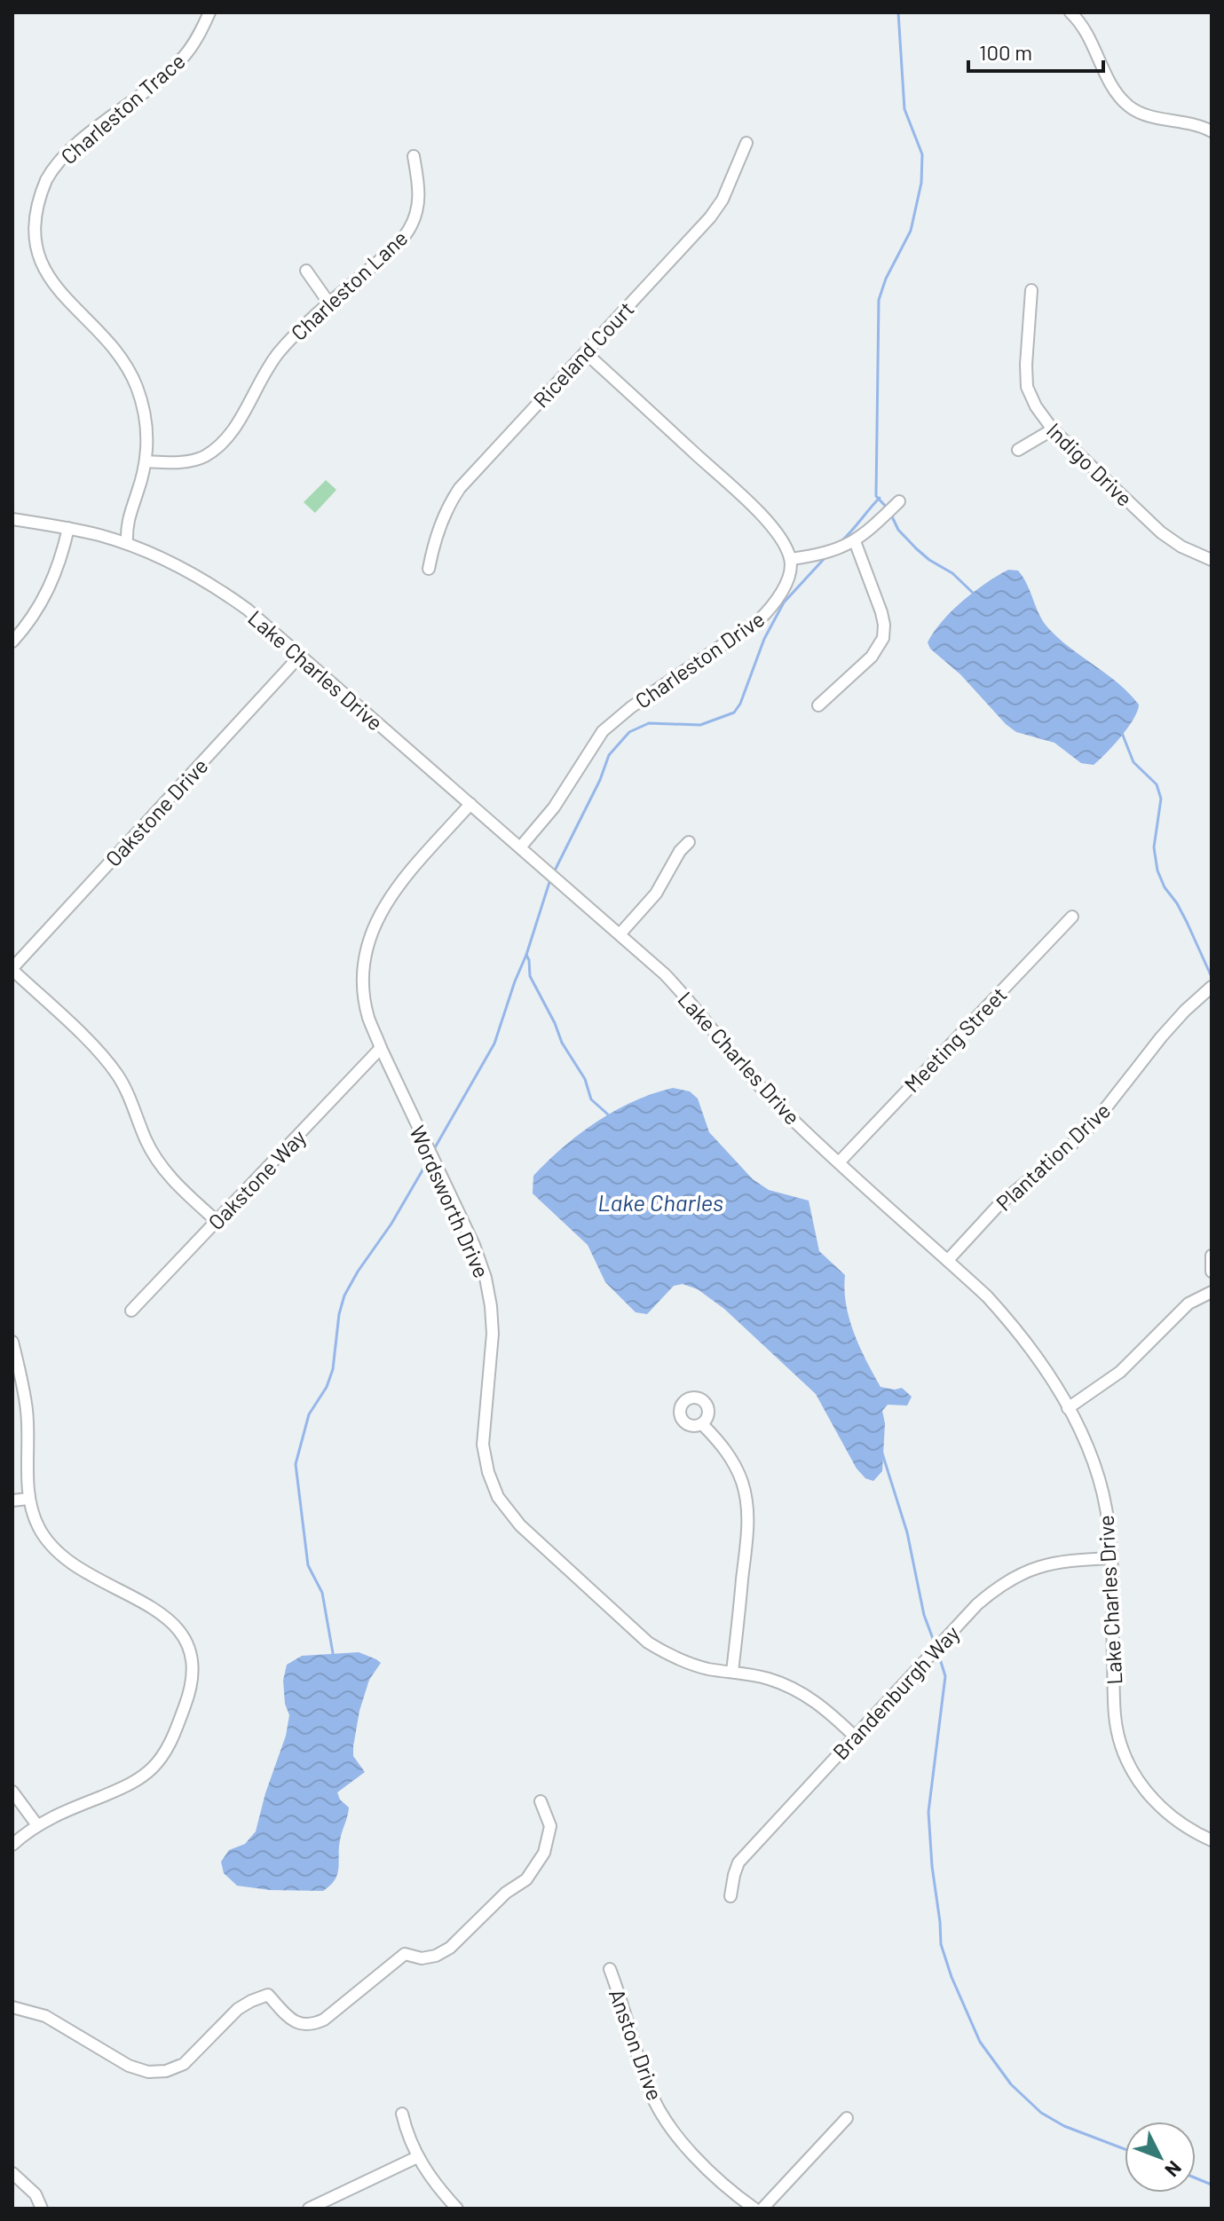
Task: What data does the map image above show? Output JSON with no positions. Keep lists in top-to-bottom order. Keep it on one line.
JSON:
{"streets":{"street":["Charleston Trace","Charleston Lane","Riceland Court","Indigo Drive","Charleston Drive","Lake Charles Drive","Oakstone Drive","Meeting Street","Plantation Drive","Oakstone Way","Wordsworth Drive","Brandenburgh Way","Anston Drive"]},"crossings":[["Charleston Trace","Charleston Lane"],["Charleston Trace","Lake Charles Drive"],["Charleston Drive","Lake Charles Drive"],["Lake Charles Drive","Oakstone Drive"],["Lake Charles Drive","Meeting Street"],["Lake Charles Drive","Plantation Drive"],["Lake Charles Drive","Wordsworth Drive"],["Lake Charles Drive","Brandenburgh Way"],["Oakstone Way","Wordsworth Drive"],["Wordsworth Drive","Brandenburgh Way"]],"water":["Lake Charles"],"scale_bar":"100 m","north":"bottom right"}
